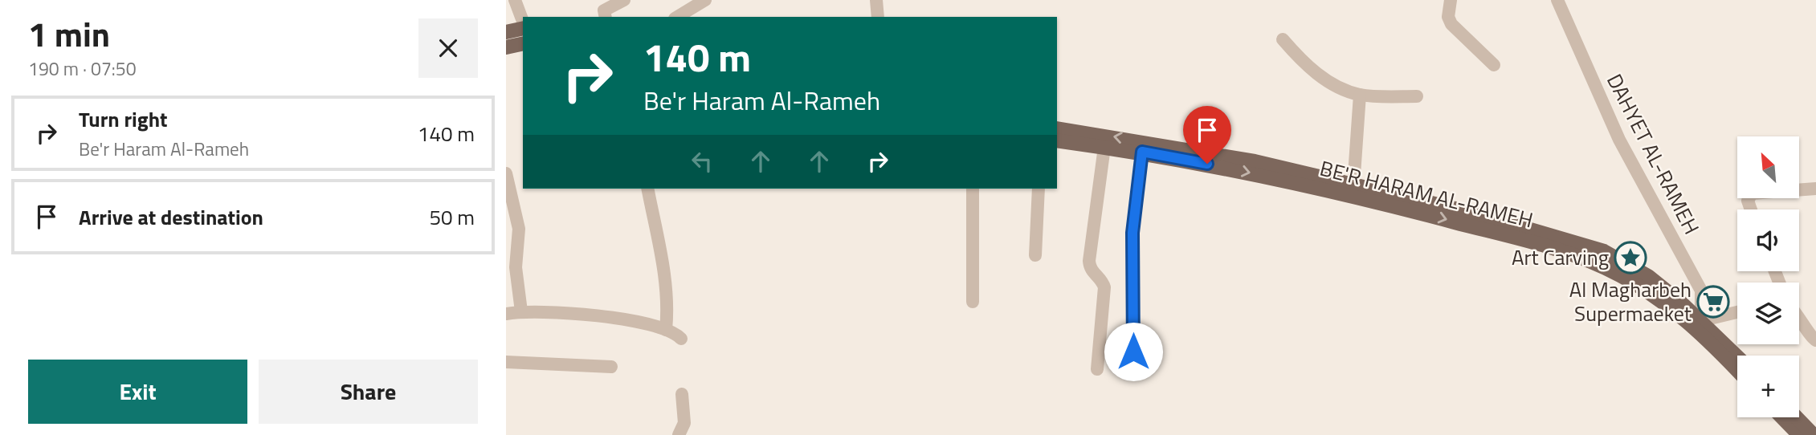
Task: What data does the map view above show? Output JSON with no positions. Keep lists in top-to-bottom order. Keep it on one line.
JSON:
{"streets":{"main road":["BE'R HARAM AL-RAMEH"],"street":["DAHYET AL-RAMEH"]},"crossings":[["DAHYET AL-RAMEH","BE'R HARAM AL-RAMEH"]],"places":{"place":["Art Carving"],"supermarket":["Al Magharbeh Supermaeket"]},"north":"top left","page":{"heading":["1 min","190 m · 07:50"],"turn":["140 m","Be'r Haram Al-Rameh"],"list":[{"name":"Turn right","note":"Be'r Haram Al-Rameh","value":"140 m"},{"name":"Arrive at destination","value":"50 m"}],"map_buttons":"+","buttons":["Exit","Share"]}}
